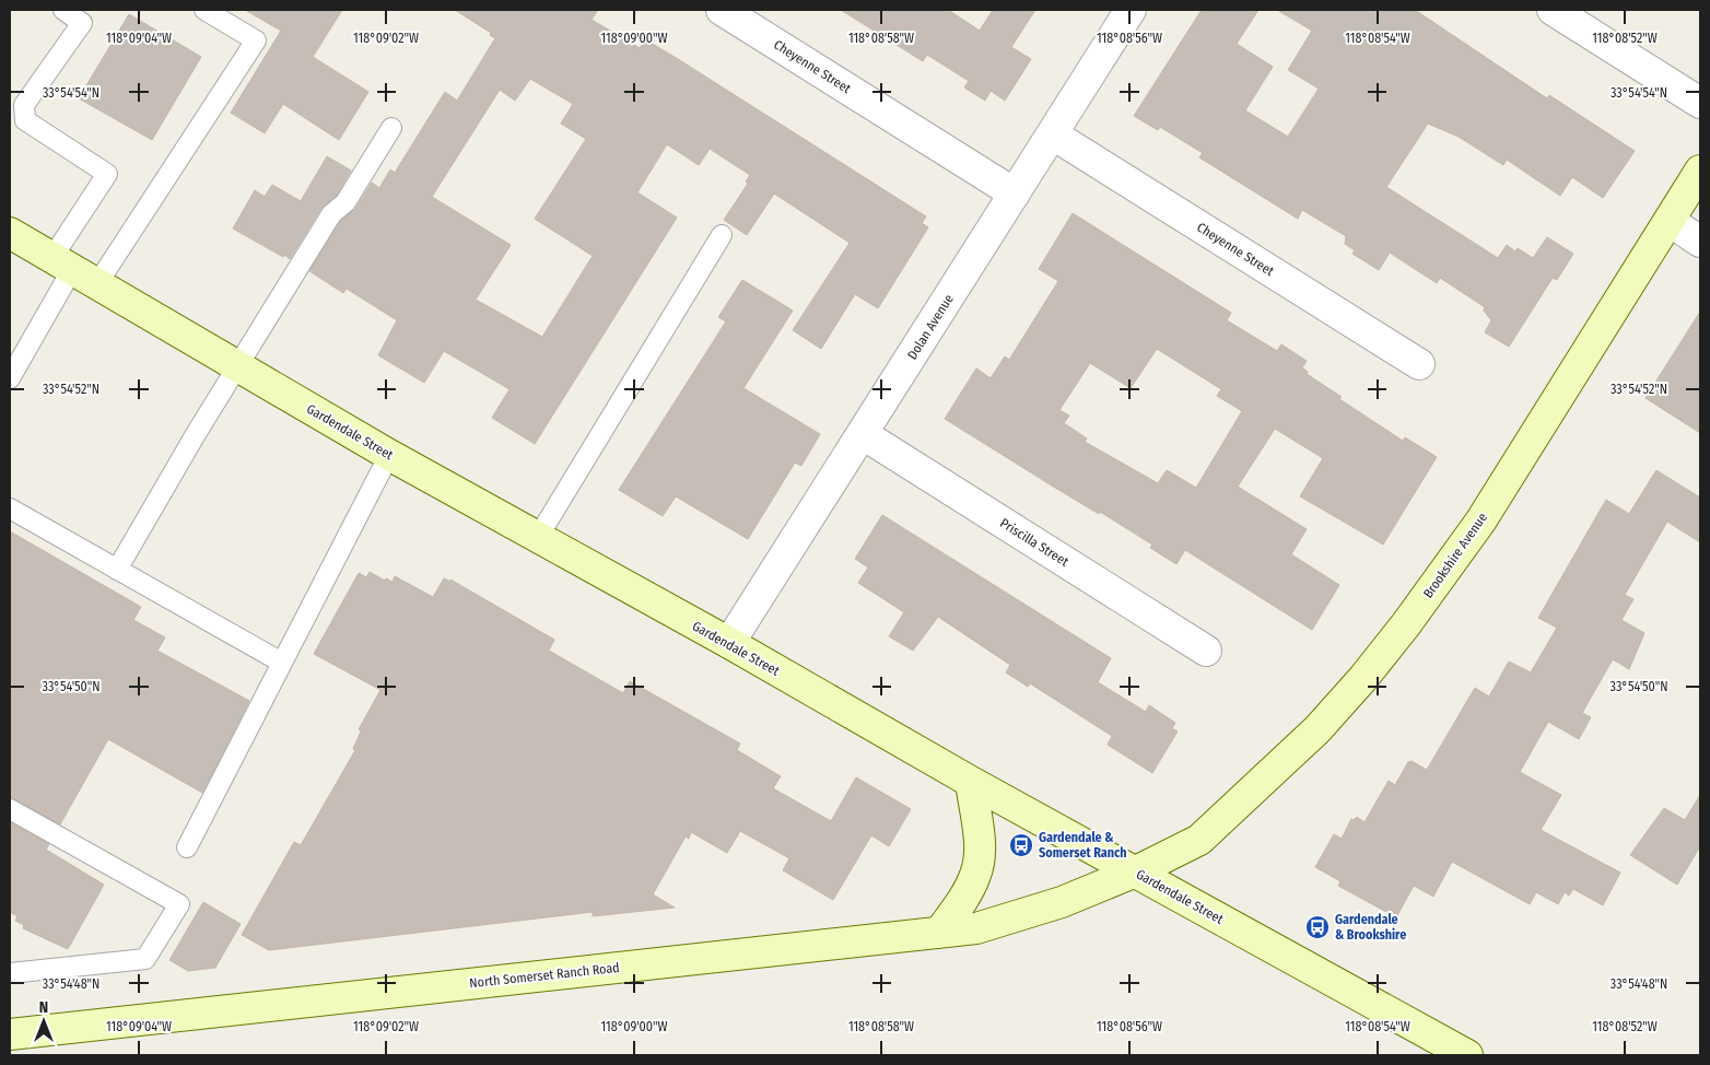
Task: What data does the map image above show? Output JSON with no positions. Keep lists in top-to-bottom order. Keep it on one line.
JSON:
{"streets":{"street":["Cheyenne Street","Dolan Avenue","Gardendale Street","Priscilla Street","Brookshire Avenue","North Somerset Ranch Road"]},"crossings":[["Cheyenne Street","Dolan Avenue"],["Dolan Avenue","Gardendale Street"],["Dolan Avenue","Priscilla Street"],["Gardendale Street","Brookshire Avenue"],["Gardendale Street","North Somerset Ranch Road"],["Brookshire Avenue","North Somerset Ranch Road"]],"places":{"bus stop":["Gardendale & Somerset Ranch","Gardendale & Brookshire"]},"north":"top","coordinates":["118°09'04\"W","118°09'02\"W","118°09'00\"W","118°08'58\"W","118°08'56\"W","118°08'54\"W","118°08'52\"W","33°54'54\"N","33°54'52\"N","33°54'50\"N","33°54'48\"N"]}
